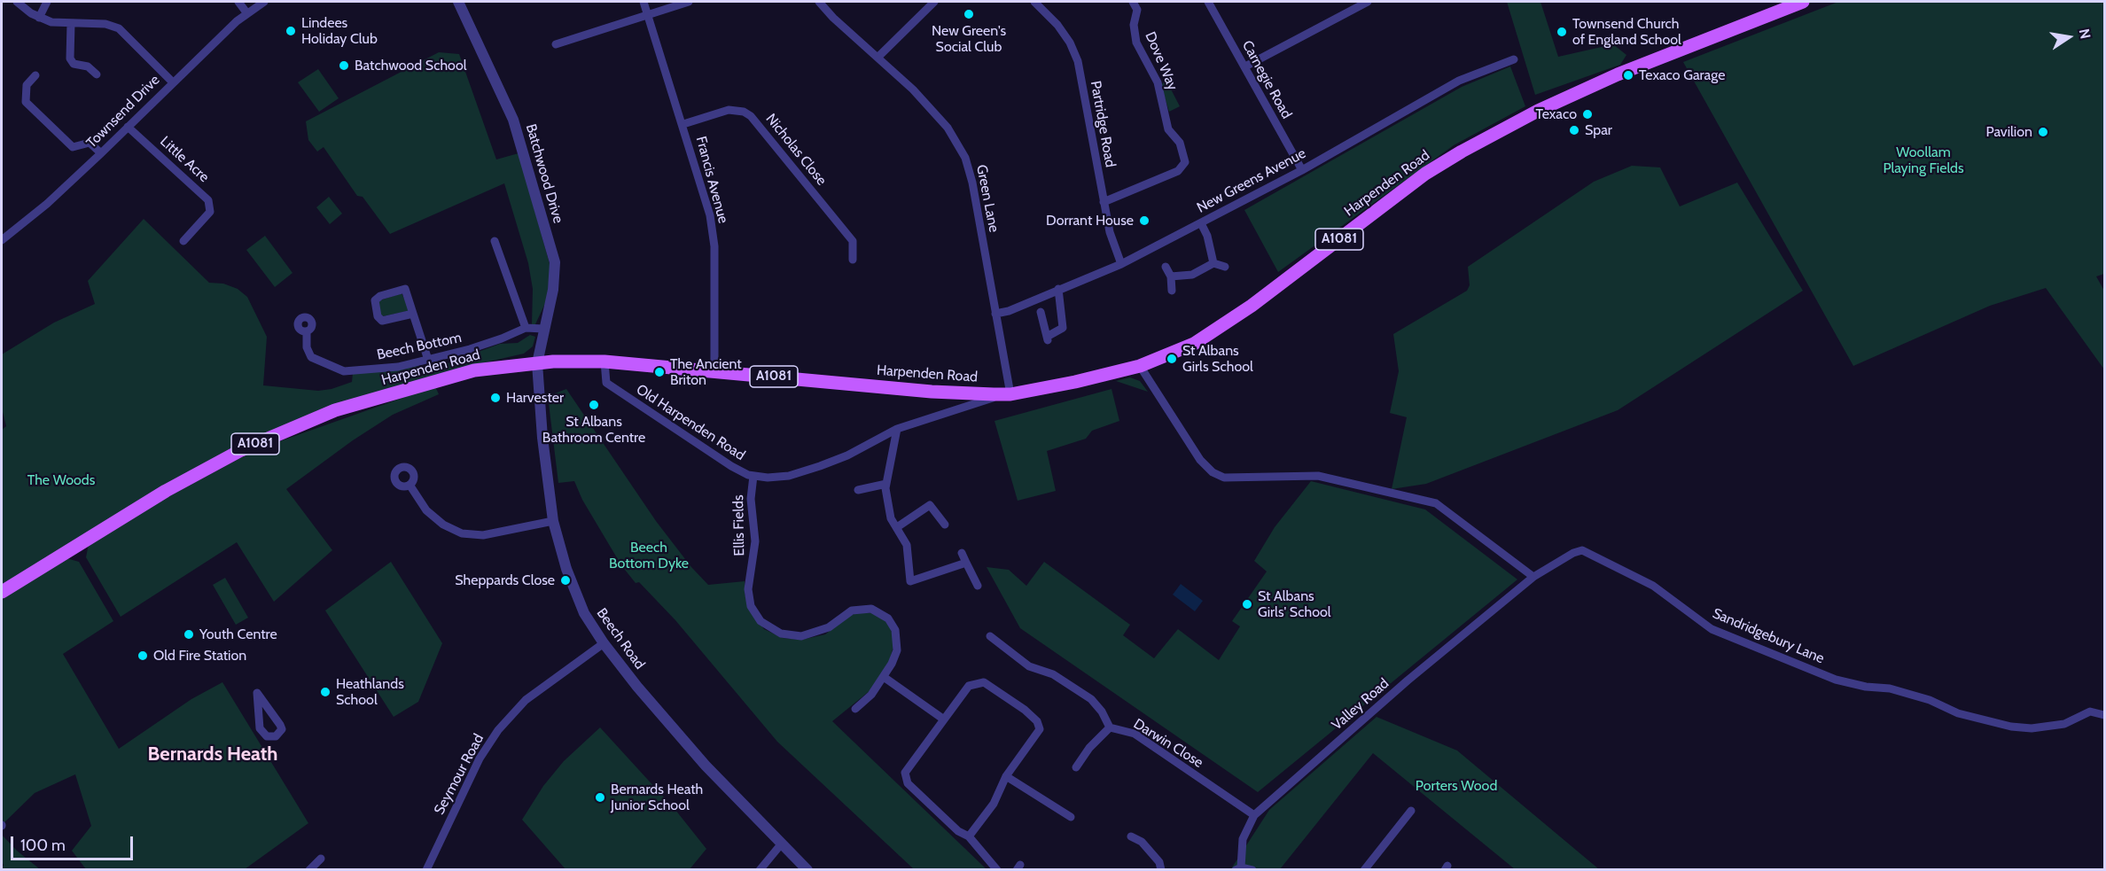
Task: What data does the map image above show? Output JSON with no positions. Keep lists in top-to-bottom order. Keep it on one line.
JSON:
{"streets":{"main road":["Harpenden Road","A1081"],"street":["Dove Way","Carnegie Road","Townsend Drive","Partridge Road","Nicholas Close","Little Acre","Batchwood Drive","Francis Avenue","New Greens Avenue","Green Lane","Beech Bottom","Old Harpenden Road","Ellis Fields","Sandridgebury Lane","Beech Road","Valley Road","Darwin Close","Seymour Road"]},"crossings":[["Dove Way","Partridge Road"],["Carnegie Road","New Greens Avenue"],["Townsend Drive","Little Acre"],["Partridge Road","New Greens Avenue"],["Nicholas Close","Francis Avenue"],["Batchwood Drive","Harpenden Road"],["Batchwood Drive","Beech Road"],["Francis Avenue","Harpenden Road"],["New Greens Avenue","Green Lane"],["Harpenden Road","Green Lane"],["Harpenden Road","Old Harpenden Road"],["Harpenden Road","Beech Road"],["Old Harpenden Road","Ellis Fields"],["Sandridgebury Lane","Valley Road"],["Beech Road","Seymour Road"],["Valley Road","Darwin Close"]],"districts":["Bernards Heath"],"parks":["Woollam Playing Fields","The Woods","Beech Bottom Dyke","Porters Wood"],"places":["New Green's Social Club","Lindees Holiday Club","Townsend Church of England School","Batchwood School","Texaco Garage","Texaco","Spar","Pavilion","Dorrant House","St Albans Girls School","The Ancient Briton","Harvester","St Albans Bathroom Centre","Sheppards Close","St Albans Girls' School","Youth Centre","Old Fire Station","Heathlands School","Bernards Heath Junior School"],"scale_bar":"100 m","north":"right"}
